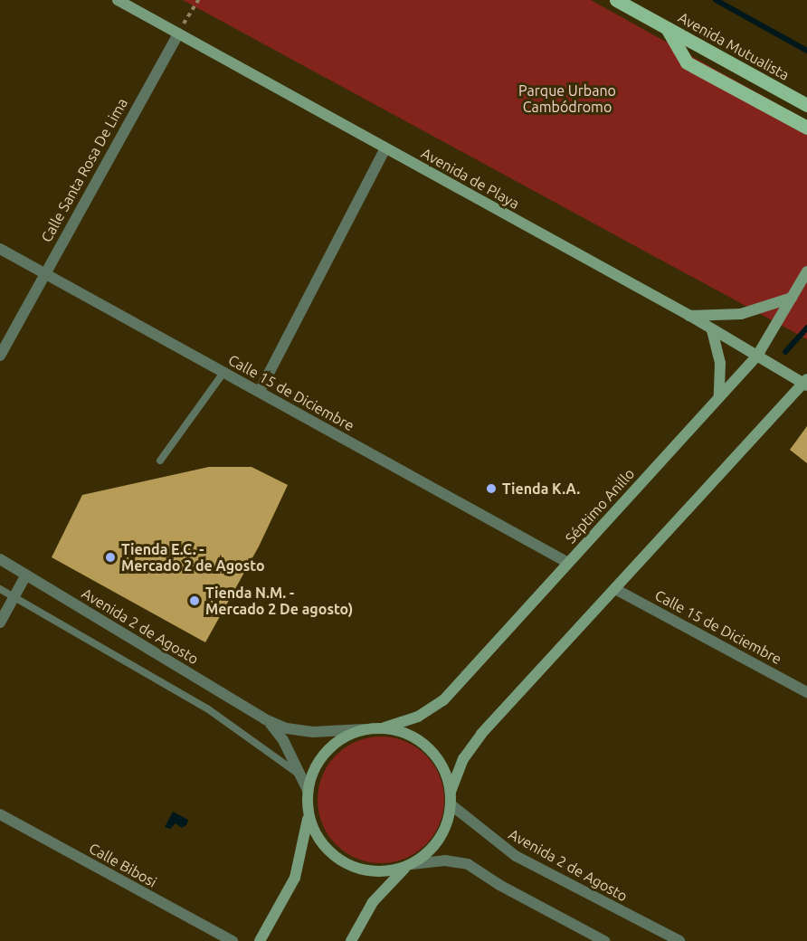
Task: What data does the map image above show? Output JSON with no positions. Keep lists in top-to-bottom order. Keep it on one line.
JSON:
{"streets":{"main road":["Avenida Mutualista","Avenida de Playa","Séptimo Anillo"],"street":["Calle Santa Rosa De Lima","Calle 15 de Diciembre","Avenida 2 de Agosto","Calle Bibosi"]},"crossings":[["Calle Santa Rosa De Lima","Avenida de Playa"],["Calle Santa Rosa De Lima","Calle 15 de Diciembre"],["Avenida de Playa","Séptimo Anillo"],["Calle 15 de Diciembre","Séptimo Anillo"],["Séptimo Anillo","Avenida 2 de Agosto"]],"parks":["Parque Urbano Cambódromo"],"places":["Tienda K.A.","Tienda E.C. - Mercado 2 de Agosto","Tienda N.M. - Mercado 2 De agosto)"]}
